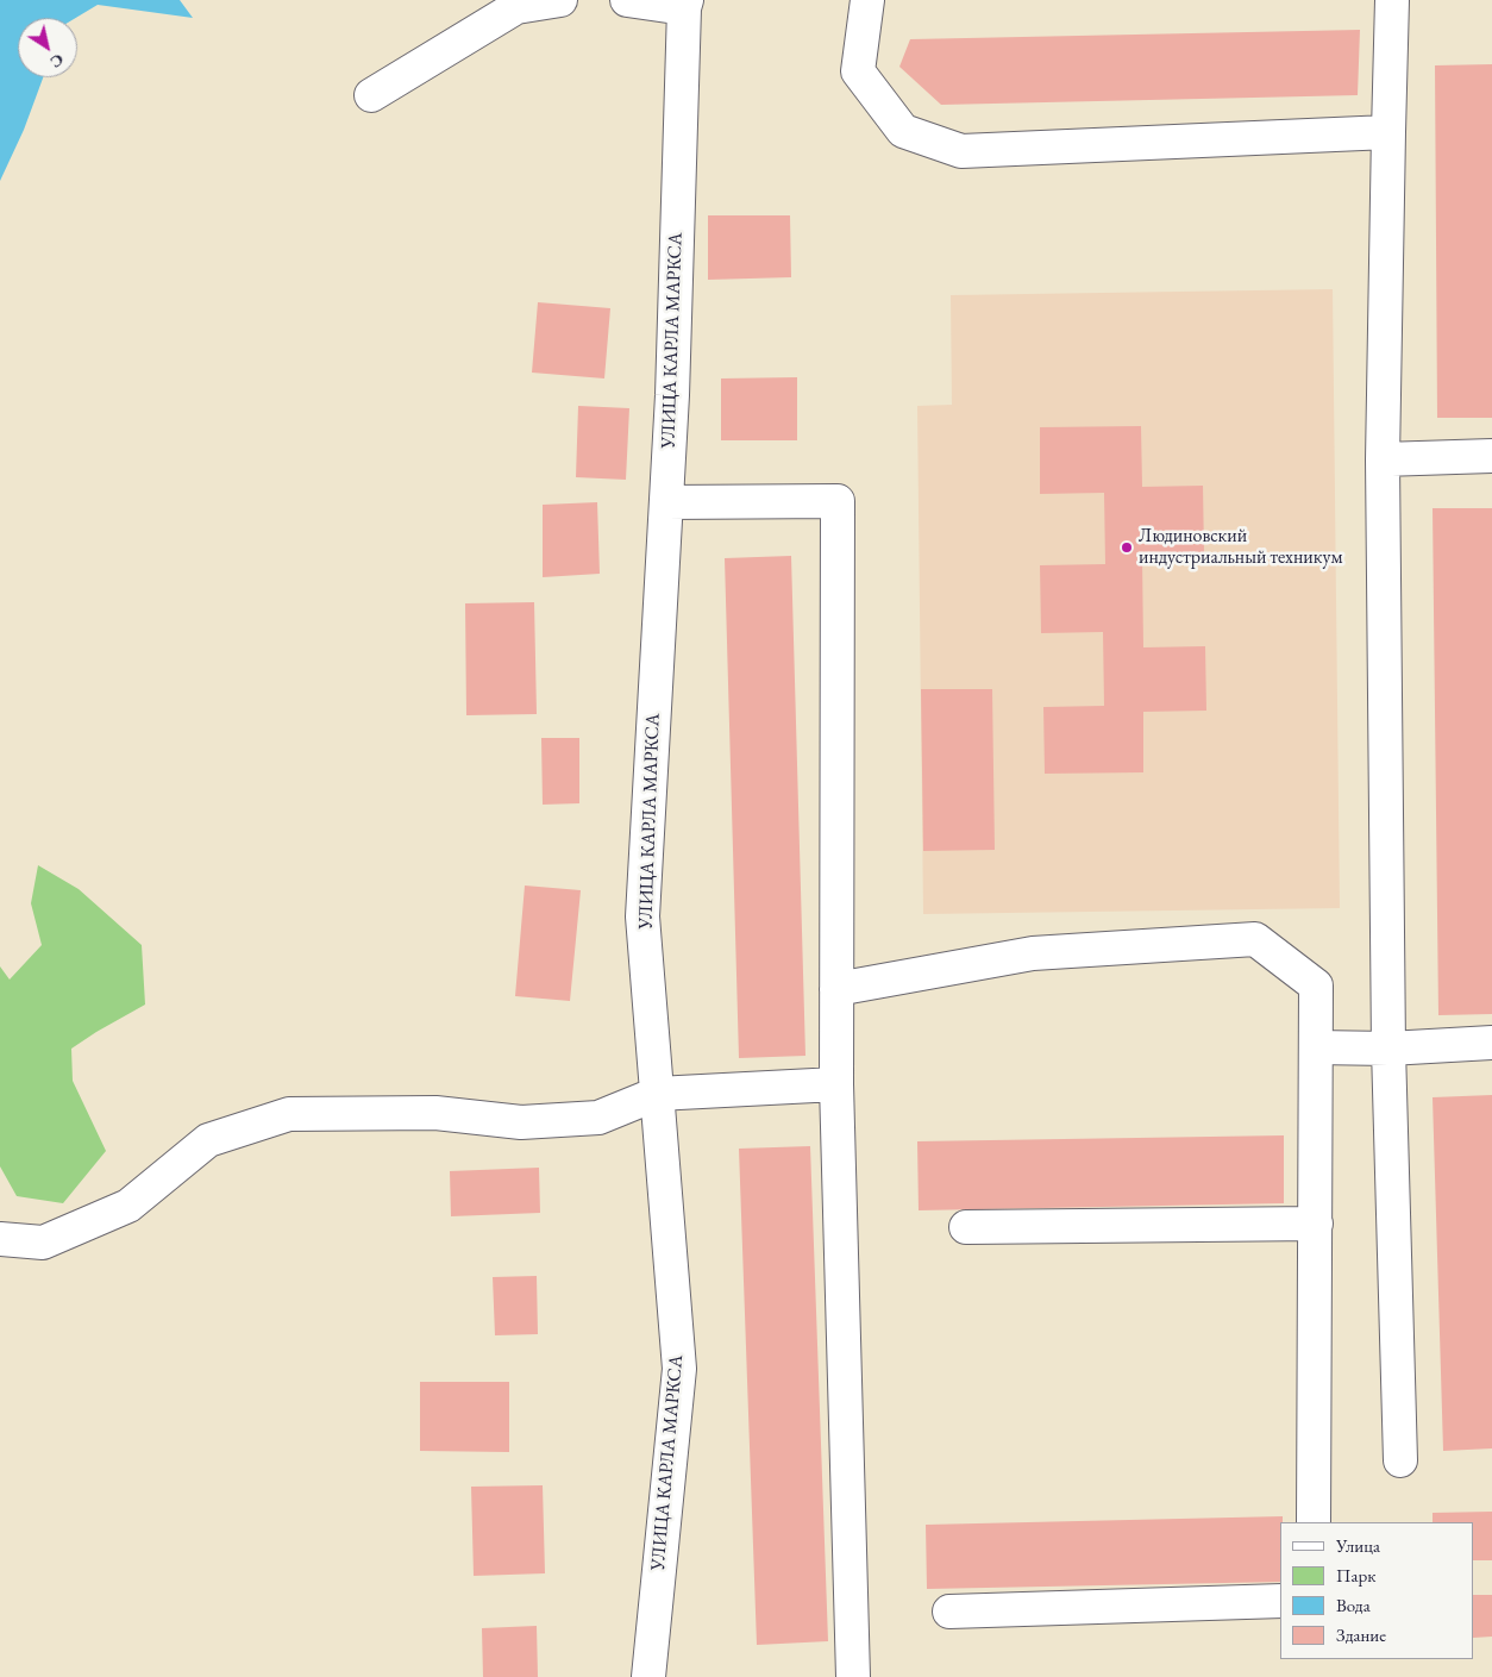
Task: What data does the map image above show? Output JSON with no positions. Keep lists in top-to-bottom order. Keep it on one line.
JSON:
{"streets":{"street":["УЛИЦА КАРЛА МАРКСА"]},"places":["Людиновский индустриальный техникум"],"legend":["Улица","Парк","Вода","Здание"],"north":"bottom right"}
